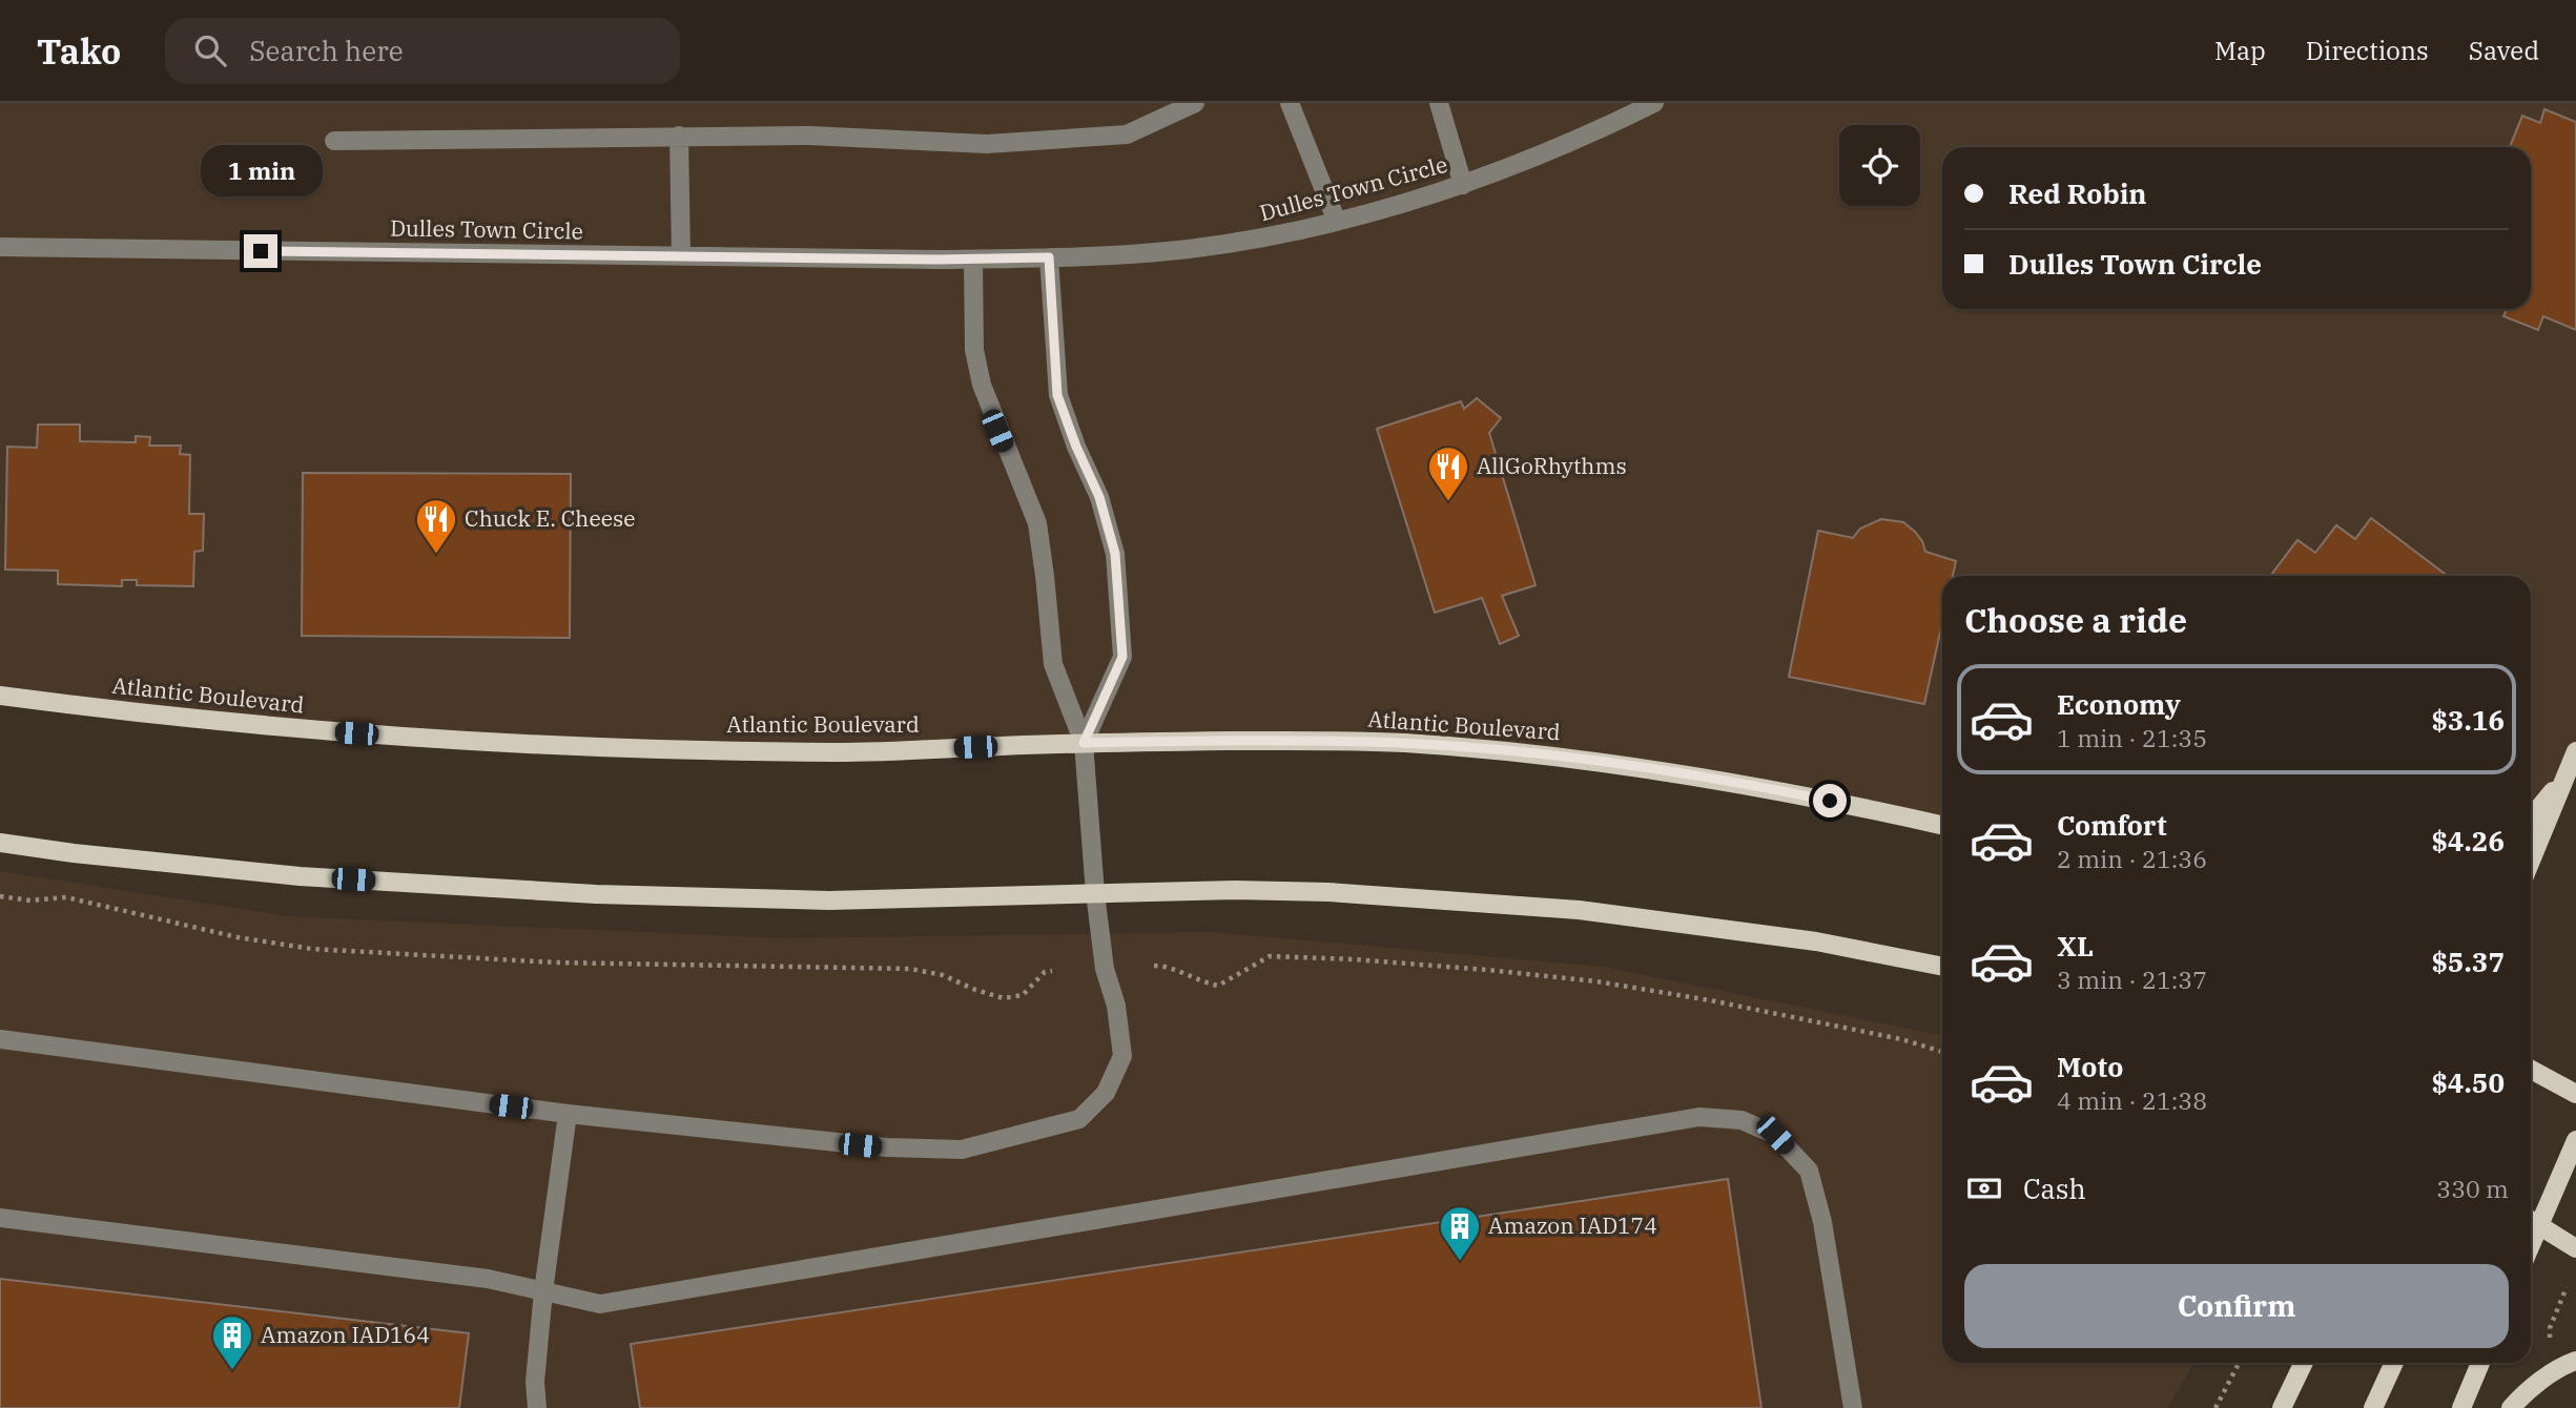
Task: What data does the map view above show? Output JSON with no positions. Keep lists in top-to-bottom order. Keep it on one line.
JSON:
{"streets":{"main road":["Atlantic Boulevard"],"street":["Dulles Town Circle"]},"places":{"restaurant":["AllGoRhythms","Chuck E. Cheese"],"building":["Amazon IAD174","Amazon IAD164"]},"page":{"header":"Tako","search":"Search here","nav":["Map","Directions","Saved"],"bubble":"1 min","banner":["Red Robin","Dulles Town Circle"],"heading":"Choose a ride","list":[{"name":"Economy","note":"1 min · 21:35","value":"$3.16"},{"name":"Comfort","note":"2 min · 21:36","value":"$4.26"},{"name":"XL","note":"3 min · 21:37","value":"$5.37"},{"name":"Moto","note":"4 min · 21:38","value":"$4.50"}],"pay":["Cash","330 m"],"buttons":"Confirm"}}
